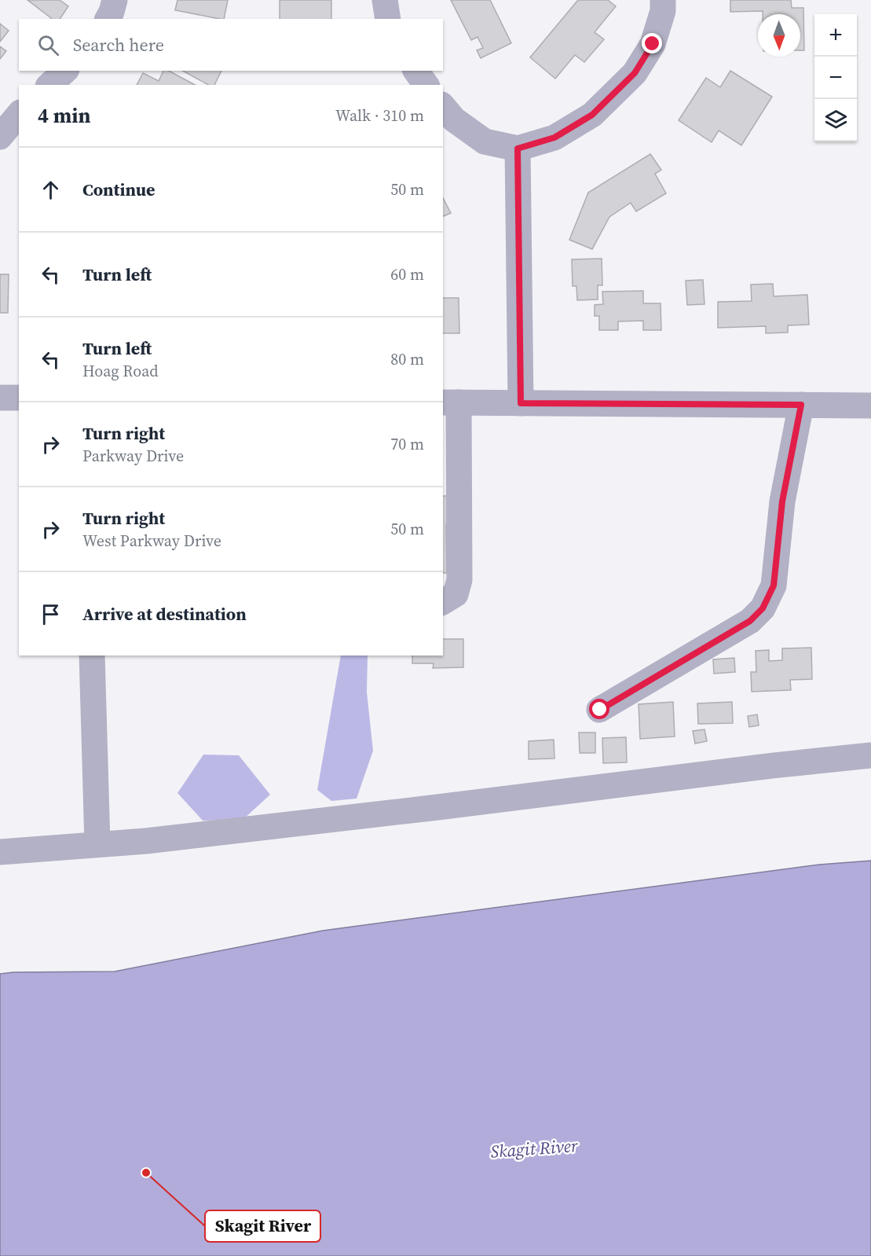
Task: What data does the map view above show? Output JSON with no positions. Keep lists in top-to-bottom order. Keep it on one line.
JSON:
{"water":["Skagit River"],"places":["Skagit River"],"north":"bottom","page":{"map_buttons":["+","−"],"search":"Search here","heading":["4 min","Walk · 310 m"],"list":[["Continue","50 m"],["Turn left","60 m"],["Turn left","Hoag Road","80 m"],["Turn right","Parkway Drive","70 m"],["Turn right","West Parkway Drive","50 m"],"Arrive at destination"]}}
